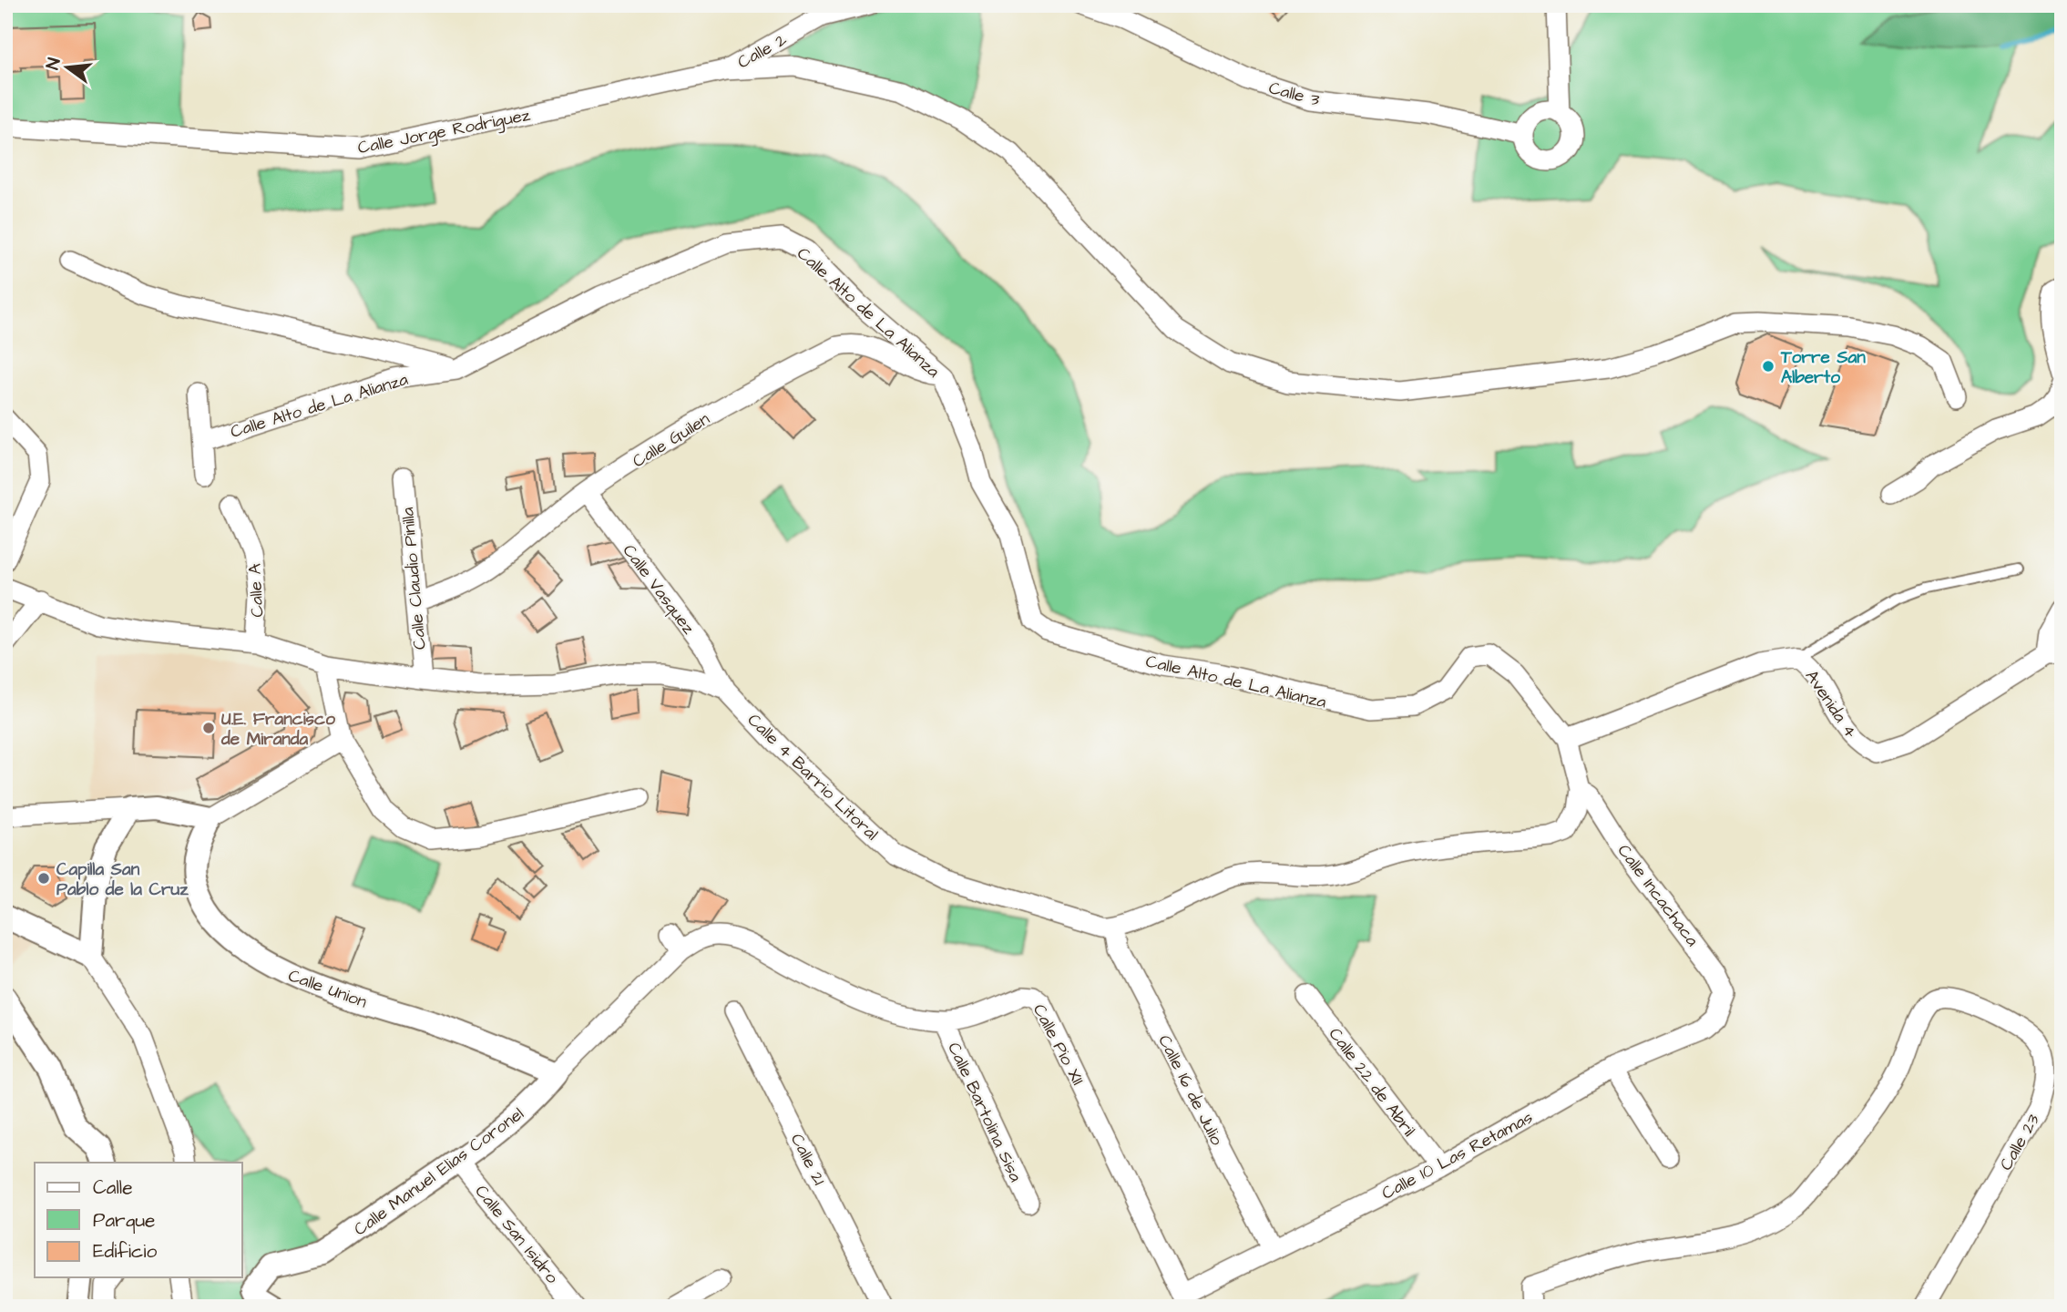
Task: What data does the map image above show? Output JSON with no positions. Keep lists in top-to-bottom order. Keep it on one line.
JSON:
{"streets":{"street":["Calle 2","Calle 3","Calle Jorge Rodriguez","Calle Alto de La Alianza","Calle Guilen","Calle Claudio Pinilla","Calle Vasquez","Calle A","Avenida 4","Calle 4 Barrio Litoral","Calle Incachaca","Calle Union","Calle Pio XII","Calle 22 de Abril","Calle 16 de Julio","Calle Bartolina Sisa","Calle 23","Calle 10 Las Retamas","Calle 21","Calle Manuel Elias Coronel","Calle San Isidro"]},"crossings":[["Calle 2","Calle Jorge Rodriguez"],["Calle Alto de La Alianza","Calle Guilen"],["Calle Alto de La Alianza","Avenida 4"],["Calle Guilen","Calle Claudio Pinilla"],["Calle Guilen","Calle Vasquez"],["Calle Claudio Pinilla","Calle 4 Barrio Litoral"],["Calle Vasquez","Calle 4 Barrio Litoral"],["Calle A","Calle 4 Barrio Litoral"],["Calle 4 Barrio Litoral","Calle 16 de Julio"],["Calle Incachaca","Calle 10 Las Retamas"],["Calle Union","Calle Manuel Elias Coronel"],["Calle Pio XII","Calle Bartolina Sisa"],["Calle Pio XII","Calle 10 Las Retamas"],["Calle Pio XII","Calle Manuel Elias Coronel"],["Calle 22 de Abril","Calle 10 Las Retamas"],["Calle 16 de Julio","Calle 10 Las Retamas"],["Calle Manuel Elias Coronel","Calle San Isidro"]],"places":["Torre San Alberto","U.E. Francisco de Miranda","Capilla San Pablo de la Cruz"],"legend":["Calle","Parque","Edificio"],"north":"left"}
